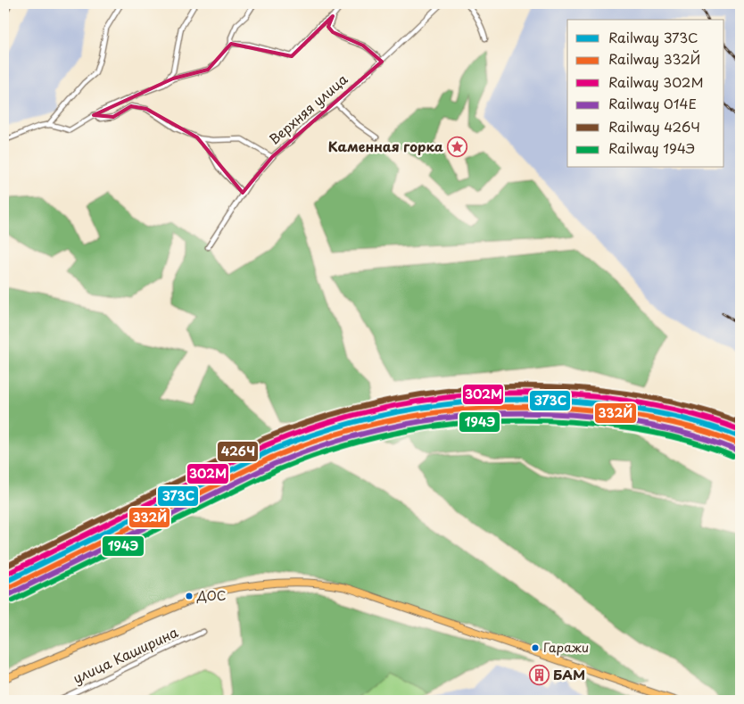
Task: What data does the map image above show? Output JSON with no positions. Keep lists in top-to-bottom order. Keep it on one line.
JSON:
{"streets":{"street":["Верхняя улица","улица Каширина"]},"places":{"place":["Каменная горка"],"other":["ДОС","Гаражи"],"building":["БАМ"]},"lines":["rail line 426Ч","rail line 302М","rail line 373C","rail line 332Й","rail line 014Е","rail line 194Э"],"legend":["Railway 373C","Railway 332Й","Railway 302М","Railway 014Е","Railway 426Ч","Railway 194Э"]}
